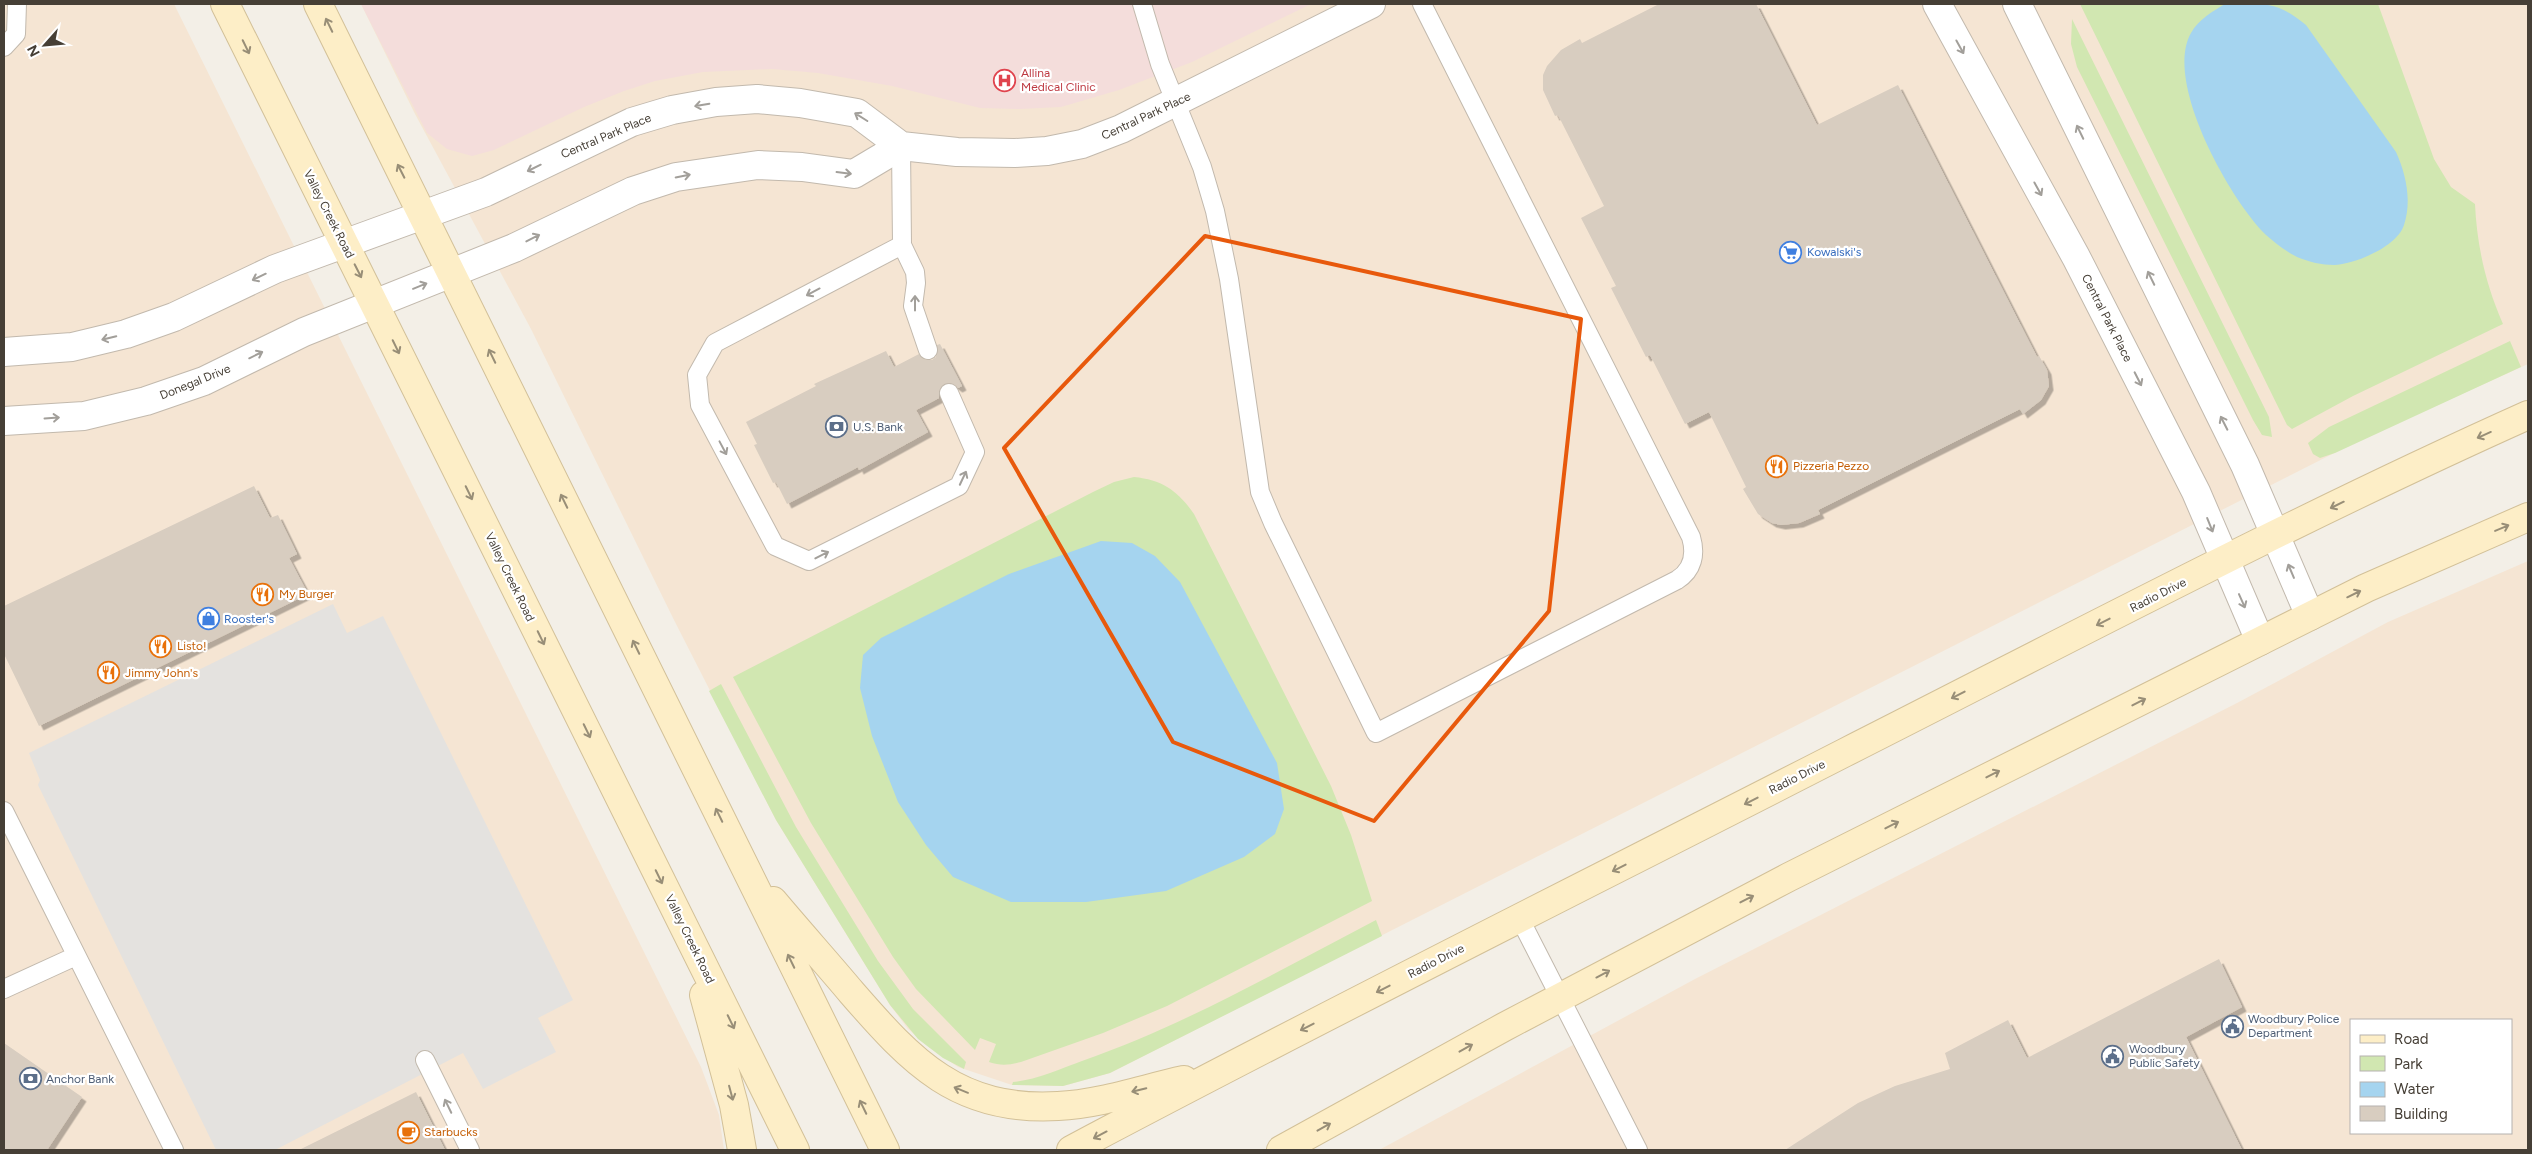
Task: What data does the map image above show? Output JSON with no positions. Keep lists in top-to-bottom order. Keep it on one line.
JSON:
{"streets":{"main road":["Valley Creek Road","Radio Drive"],"street":["Central Park Place","Donegal Drive"]},"crossings":[["Central Park Place","Valley Creek Road"],["Central Park Place","Radio Drive"],["Valley Creek Road","Donegal Drive"]],"places":{"hospital":["Allina Medical Clinic"],"supermarket":["Kowalski's"],"bank":["U.S. Bank","Anchor Bank"],"restaurant":["Pizzeria Pezzo","My Burger","Listo!","Jimmy John's"],"shop":["Rooster's"],"public building":["Woodbury Police Department","Woodbury Public Safety"],"cafe":["Starbucks"]},"legend":["Road","Park","Water","Building"],"north":"bottom left"}
